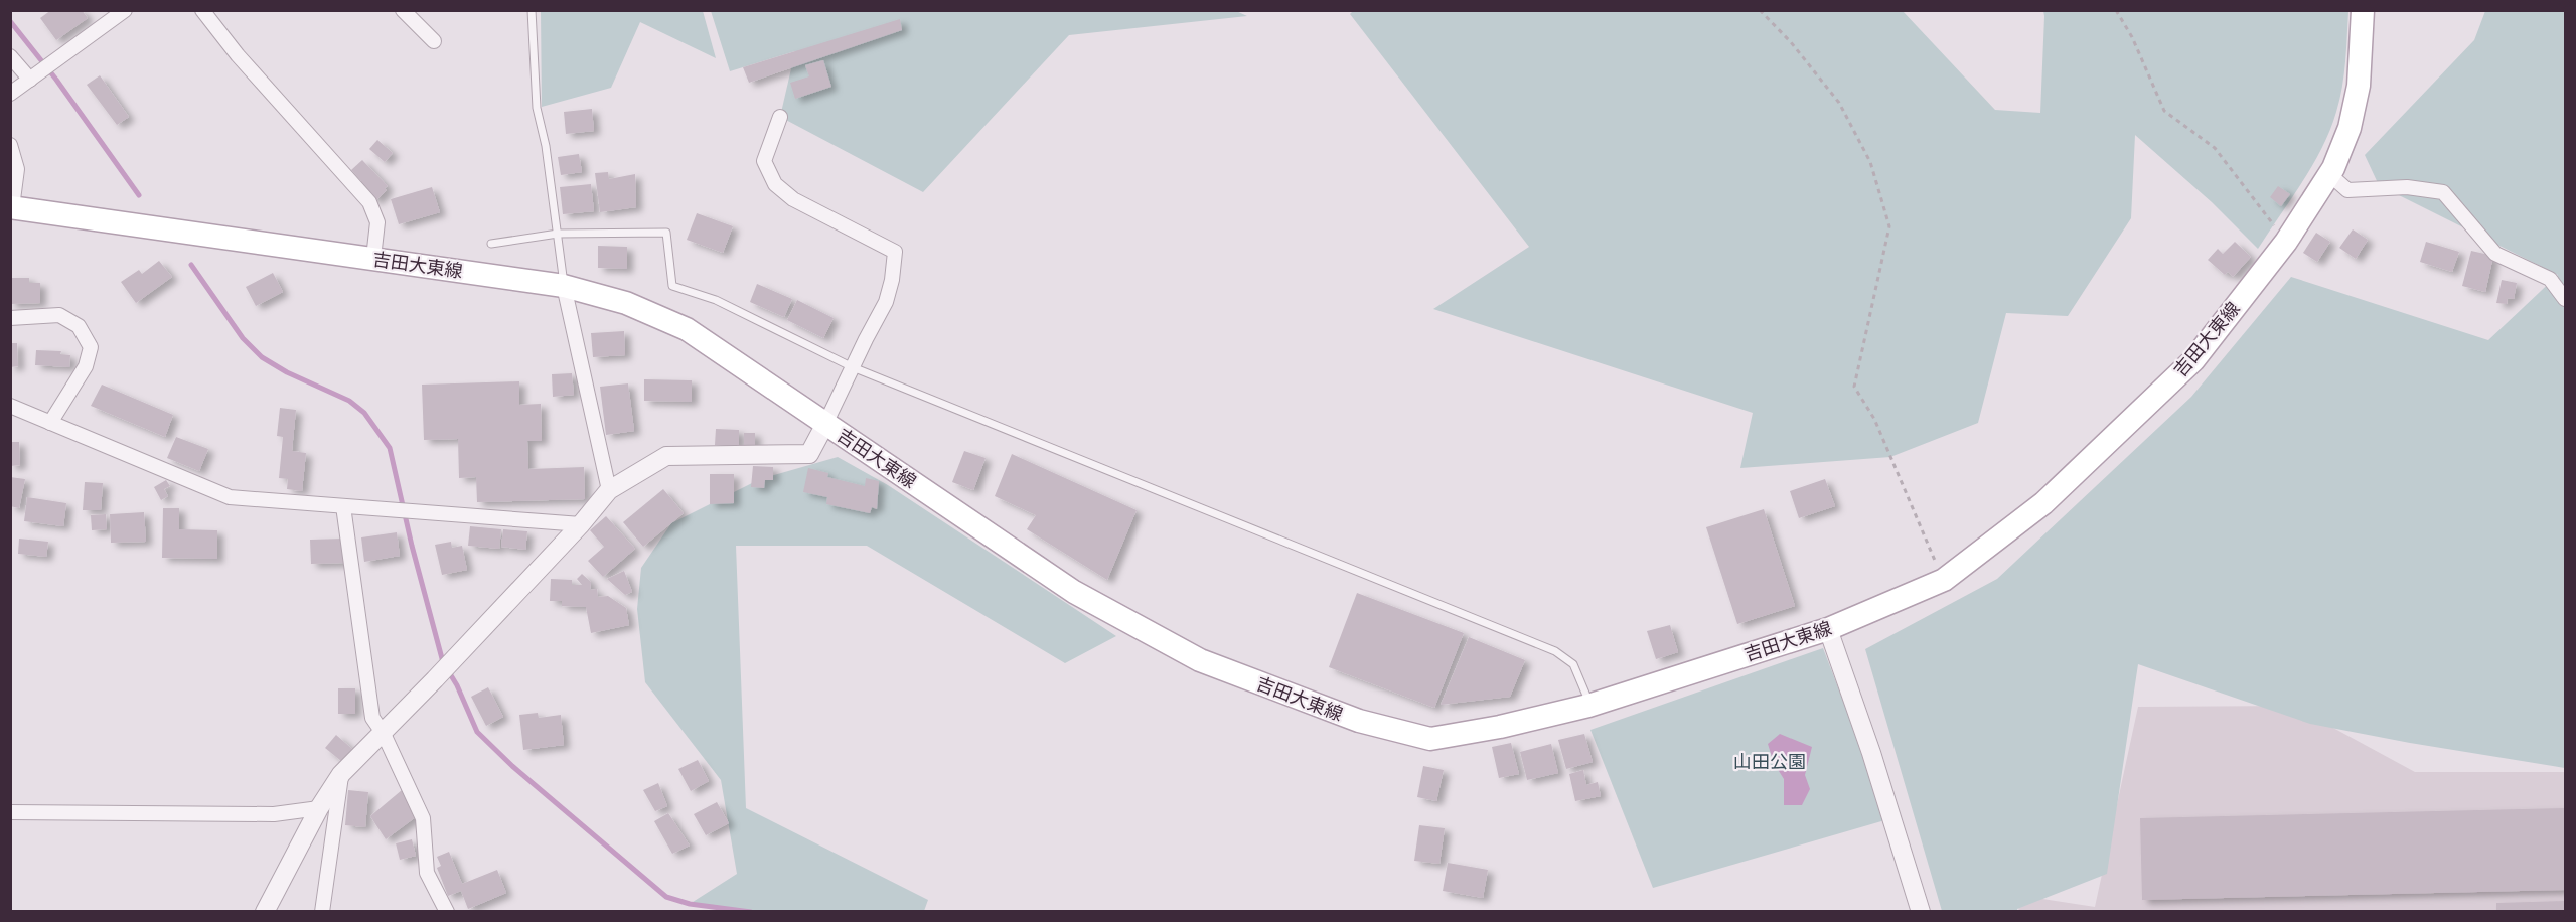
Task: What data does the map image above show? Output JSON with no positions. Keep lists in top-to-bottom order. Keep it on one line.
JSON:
{"streets":{"main road":["吉田大東線"]},"parks":["山田公園"]}
